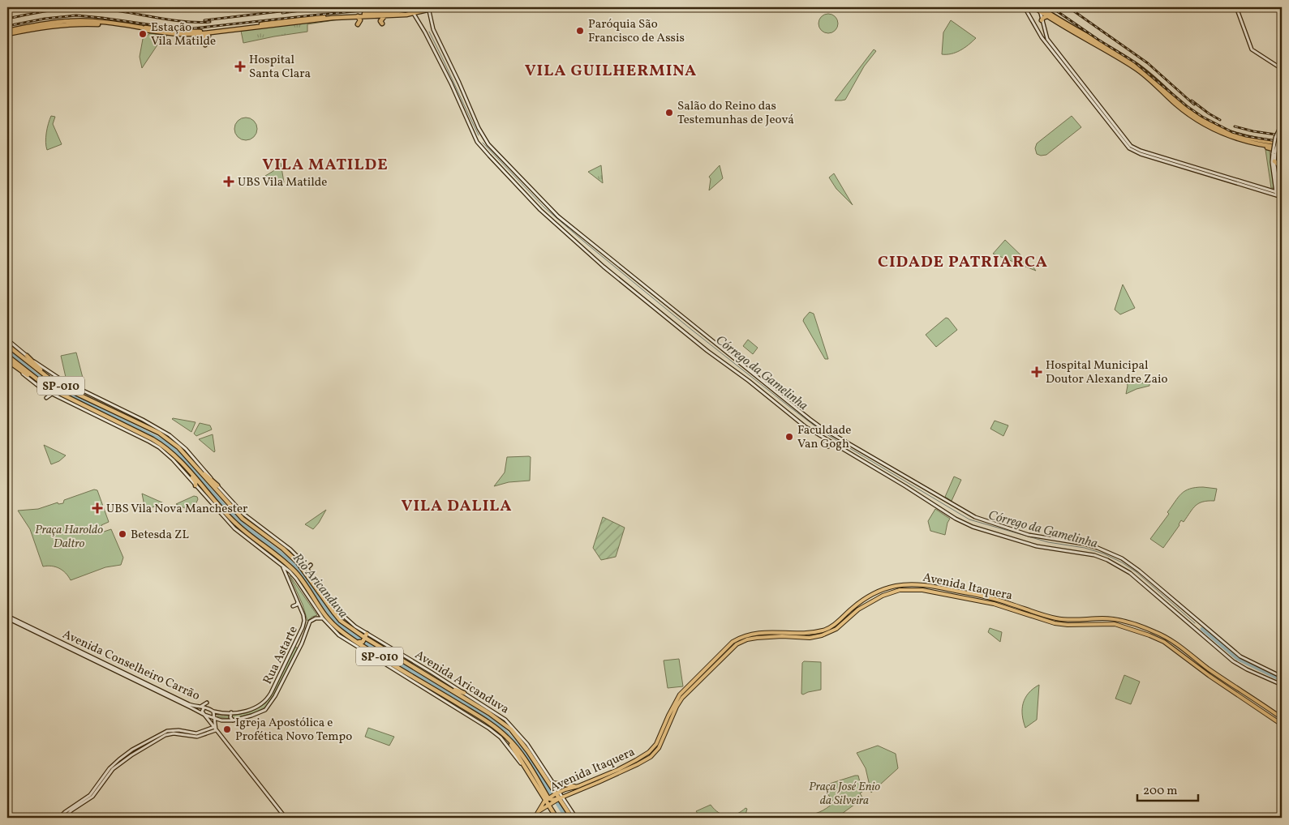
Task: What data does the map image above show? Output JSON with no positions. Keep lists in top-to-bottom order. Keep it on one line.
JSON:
{"streets":{"highway":["SP-010","Avenida Aricanduva"],"main road":["Avenida Itaquera","Rua Astarte","Avenida Conselheiro Carrão"]},"crossings":[["SP-010","Avenida Itaquera"],["SP-010","Avenida Aricanduva"],["Avenida Itaquera","Avenida Aricanduva"],["Rua Astarte","Avenida Conselheiro Carrão"],["Rua Astarte","Avenida Aricanduva"]],"districts":["VILA GUILHERMINA","VILA MATILDE","CIDADE PATRIARCA","VILA DALILA"],"water":["Córrego da Gamelinha","Rio Aricanduva"],"parks":["Praça Haroldo Daltro","Praça José Enio da Silveira"],"places":{"other":["Paróquia São Francisco de Assis","Estação Vila Matilde","Salão do Reino das Testemunhas de Jeová","Faculdade Van Gogh","Betesda ZL","Igreja Apostólica e Profética Novo Tempo"],"health":["Hospital Santa Clara","UBS Vila Matilde","Hospital Municipal Doutor Alexandre Zaio","UBS Vila Nova Manchester"]},"scale_bar":"200 m"}
